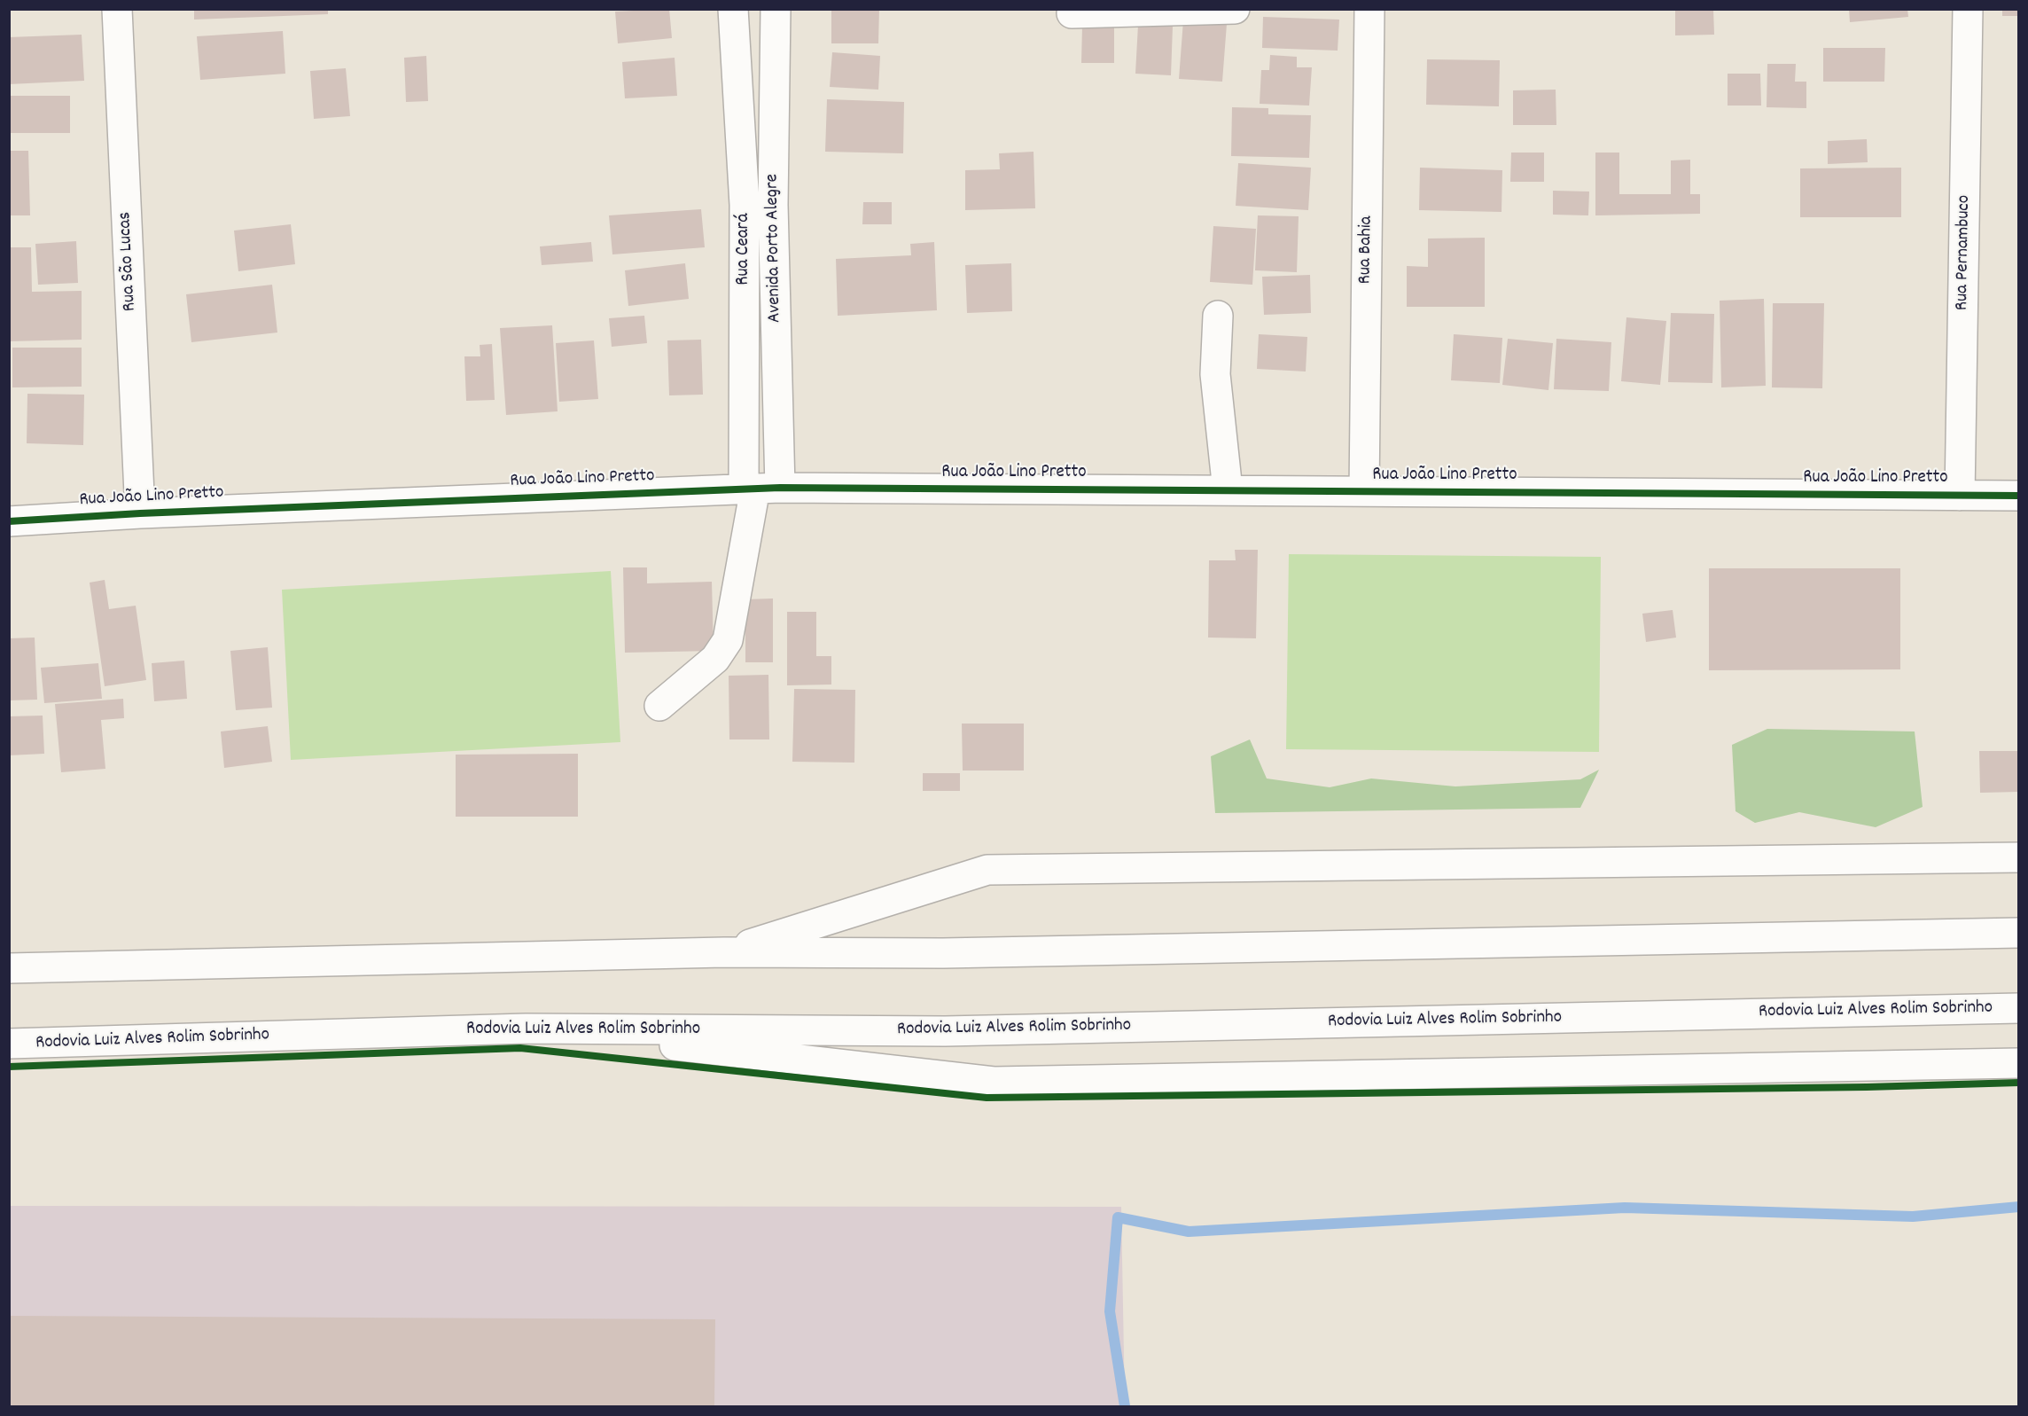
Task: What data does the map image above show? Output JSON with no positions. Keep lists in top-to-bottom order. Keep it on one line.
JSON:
{"streets":{"main road":["Avenida Porto Alegre","Rua Ceará","Rua Bahia","Rua Pernambuco","Rua São Lucas","Rua João Lino Pretto","Rodovia Luiz Alves Rolim Sobrinho"]},"crossings":[["Avenida Porto Alegre","Rua Ceará"],["Avenida Porto Alegre","Rua João Lino Pretto"],["Rua Ceará","Rua João Lino Pretto"],["Rua Bahia","Rua João Lino Pretto"],["Rua Pernambuco","Rua João Lino Pretto"],["Rua São Lucas","Rua João Lino Pretto"]]}
